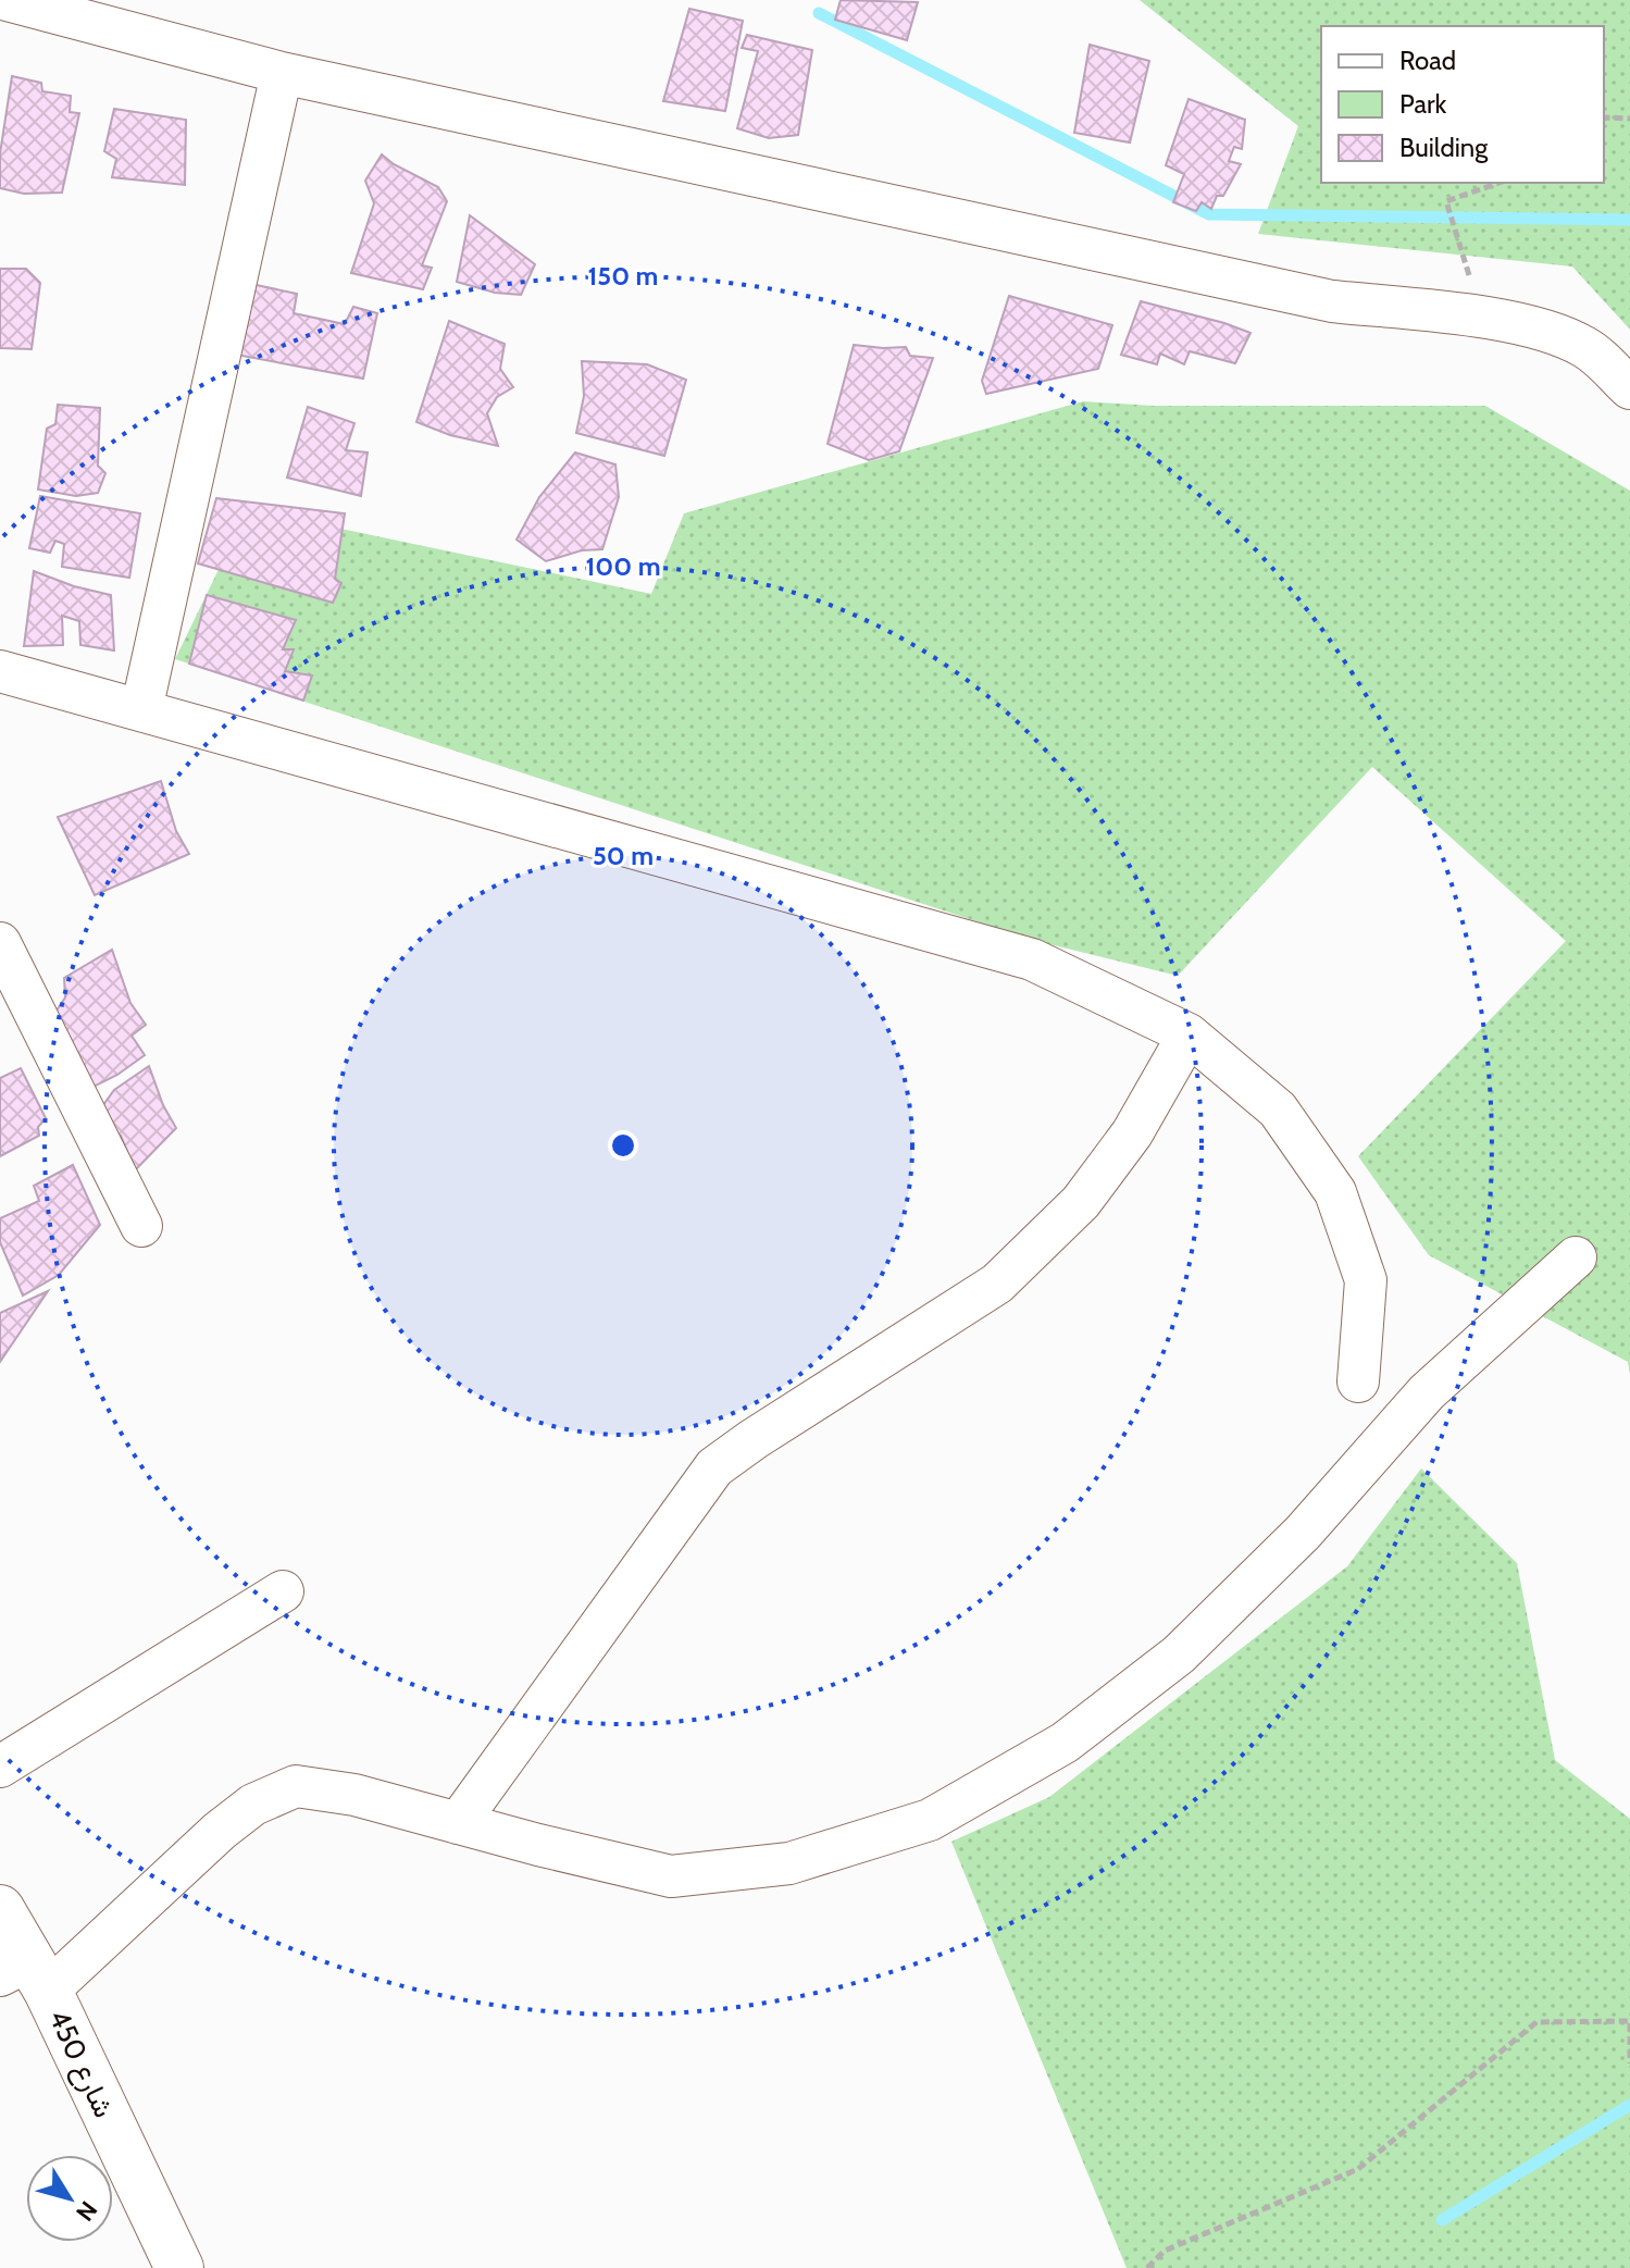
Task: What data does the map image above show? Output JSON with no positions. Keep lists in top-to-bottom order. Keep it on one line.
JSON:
{"streets":{"street":["شارع 450"]},"legend":["Road","Park","Building"],"north":"bottom right","rings":["150 m","100 m","50 m"]}
